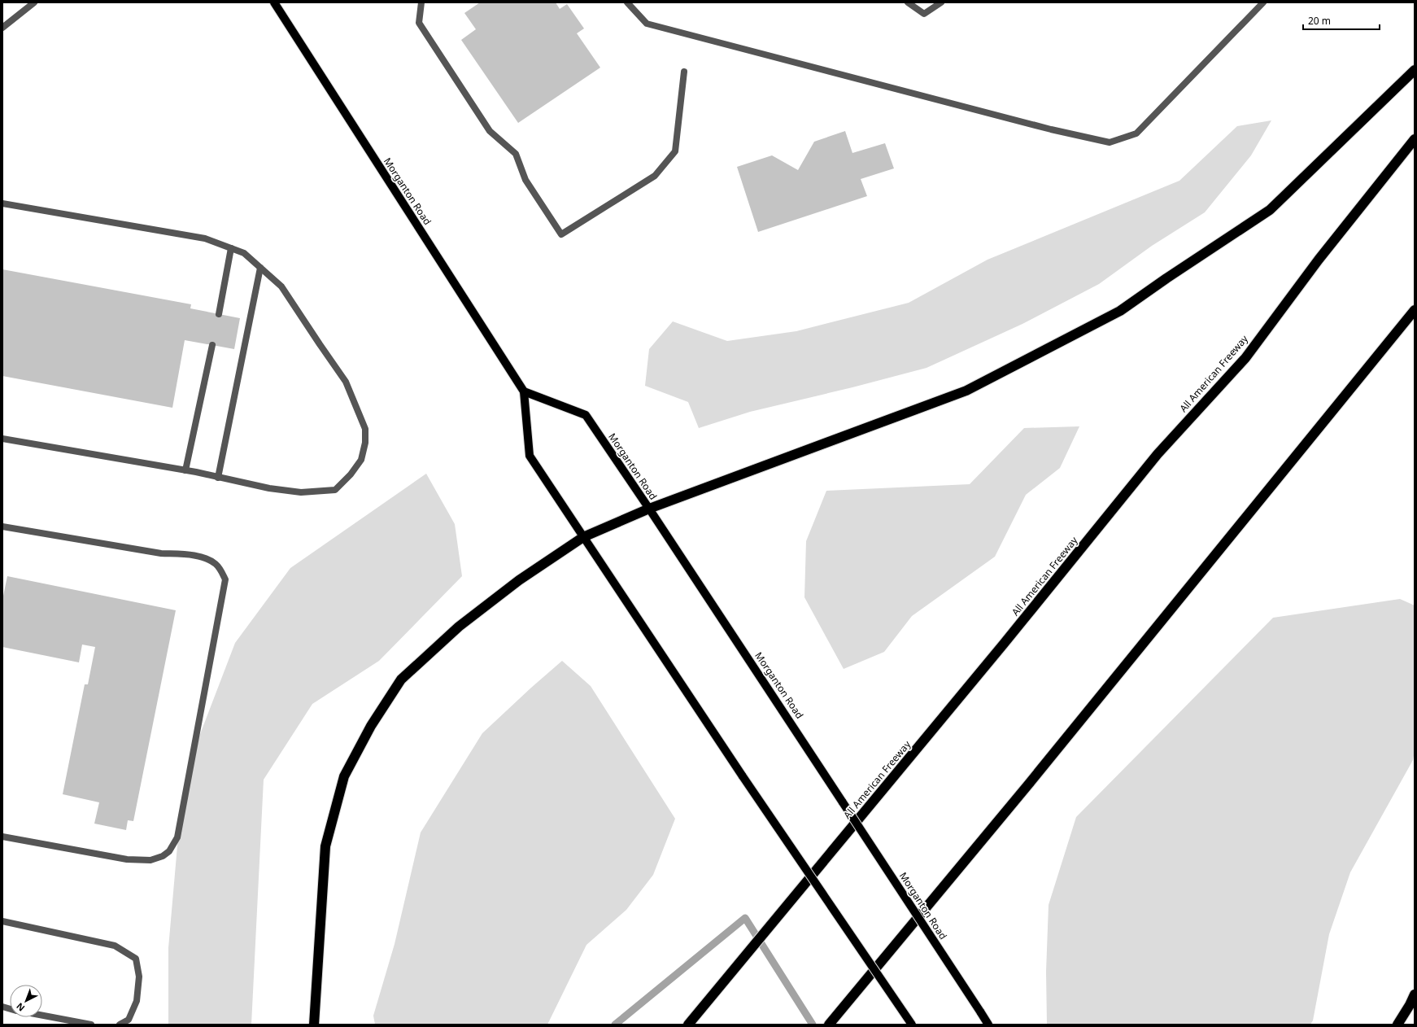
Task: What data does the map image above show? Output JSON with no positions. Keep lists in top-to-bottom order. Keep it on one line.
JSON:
{"streets":{"highway":["All American Freeway"],"main road":["Morganton Road"]},"scale_bar":"20 m","north":"bottom left"}
